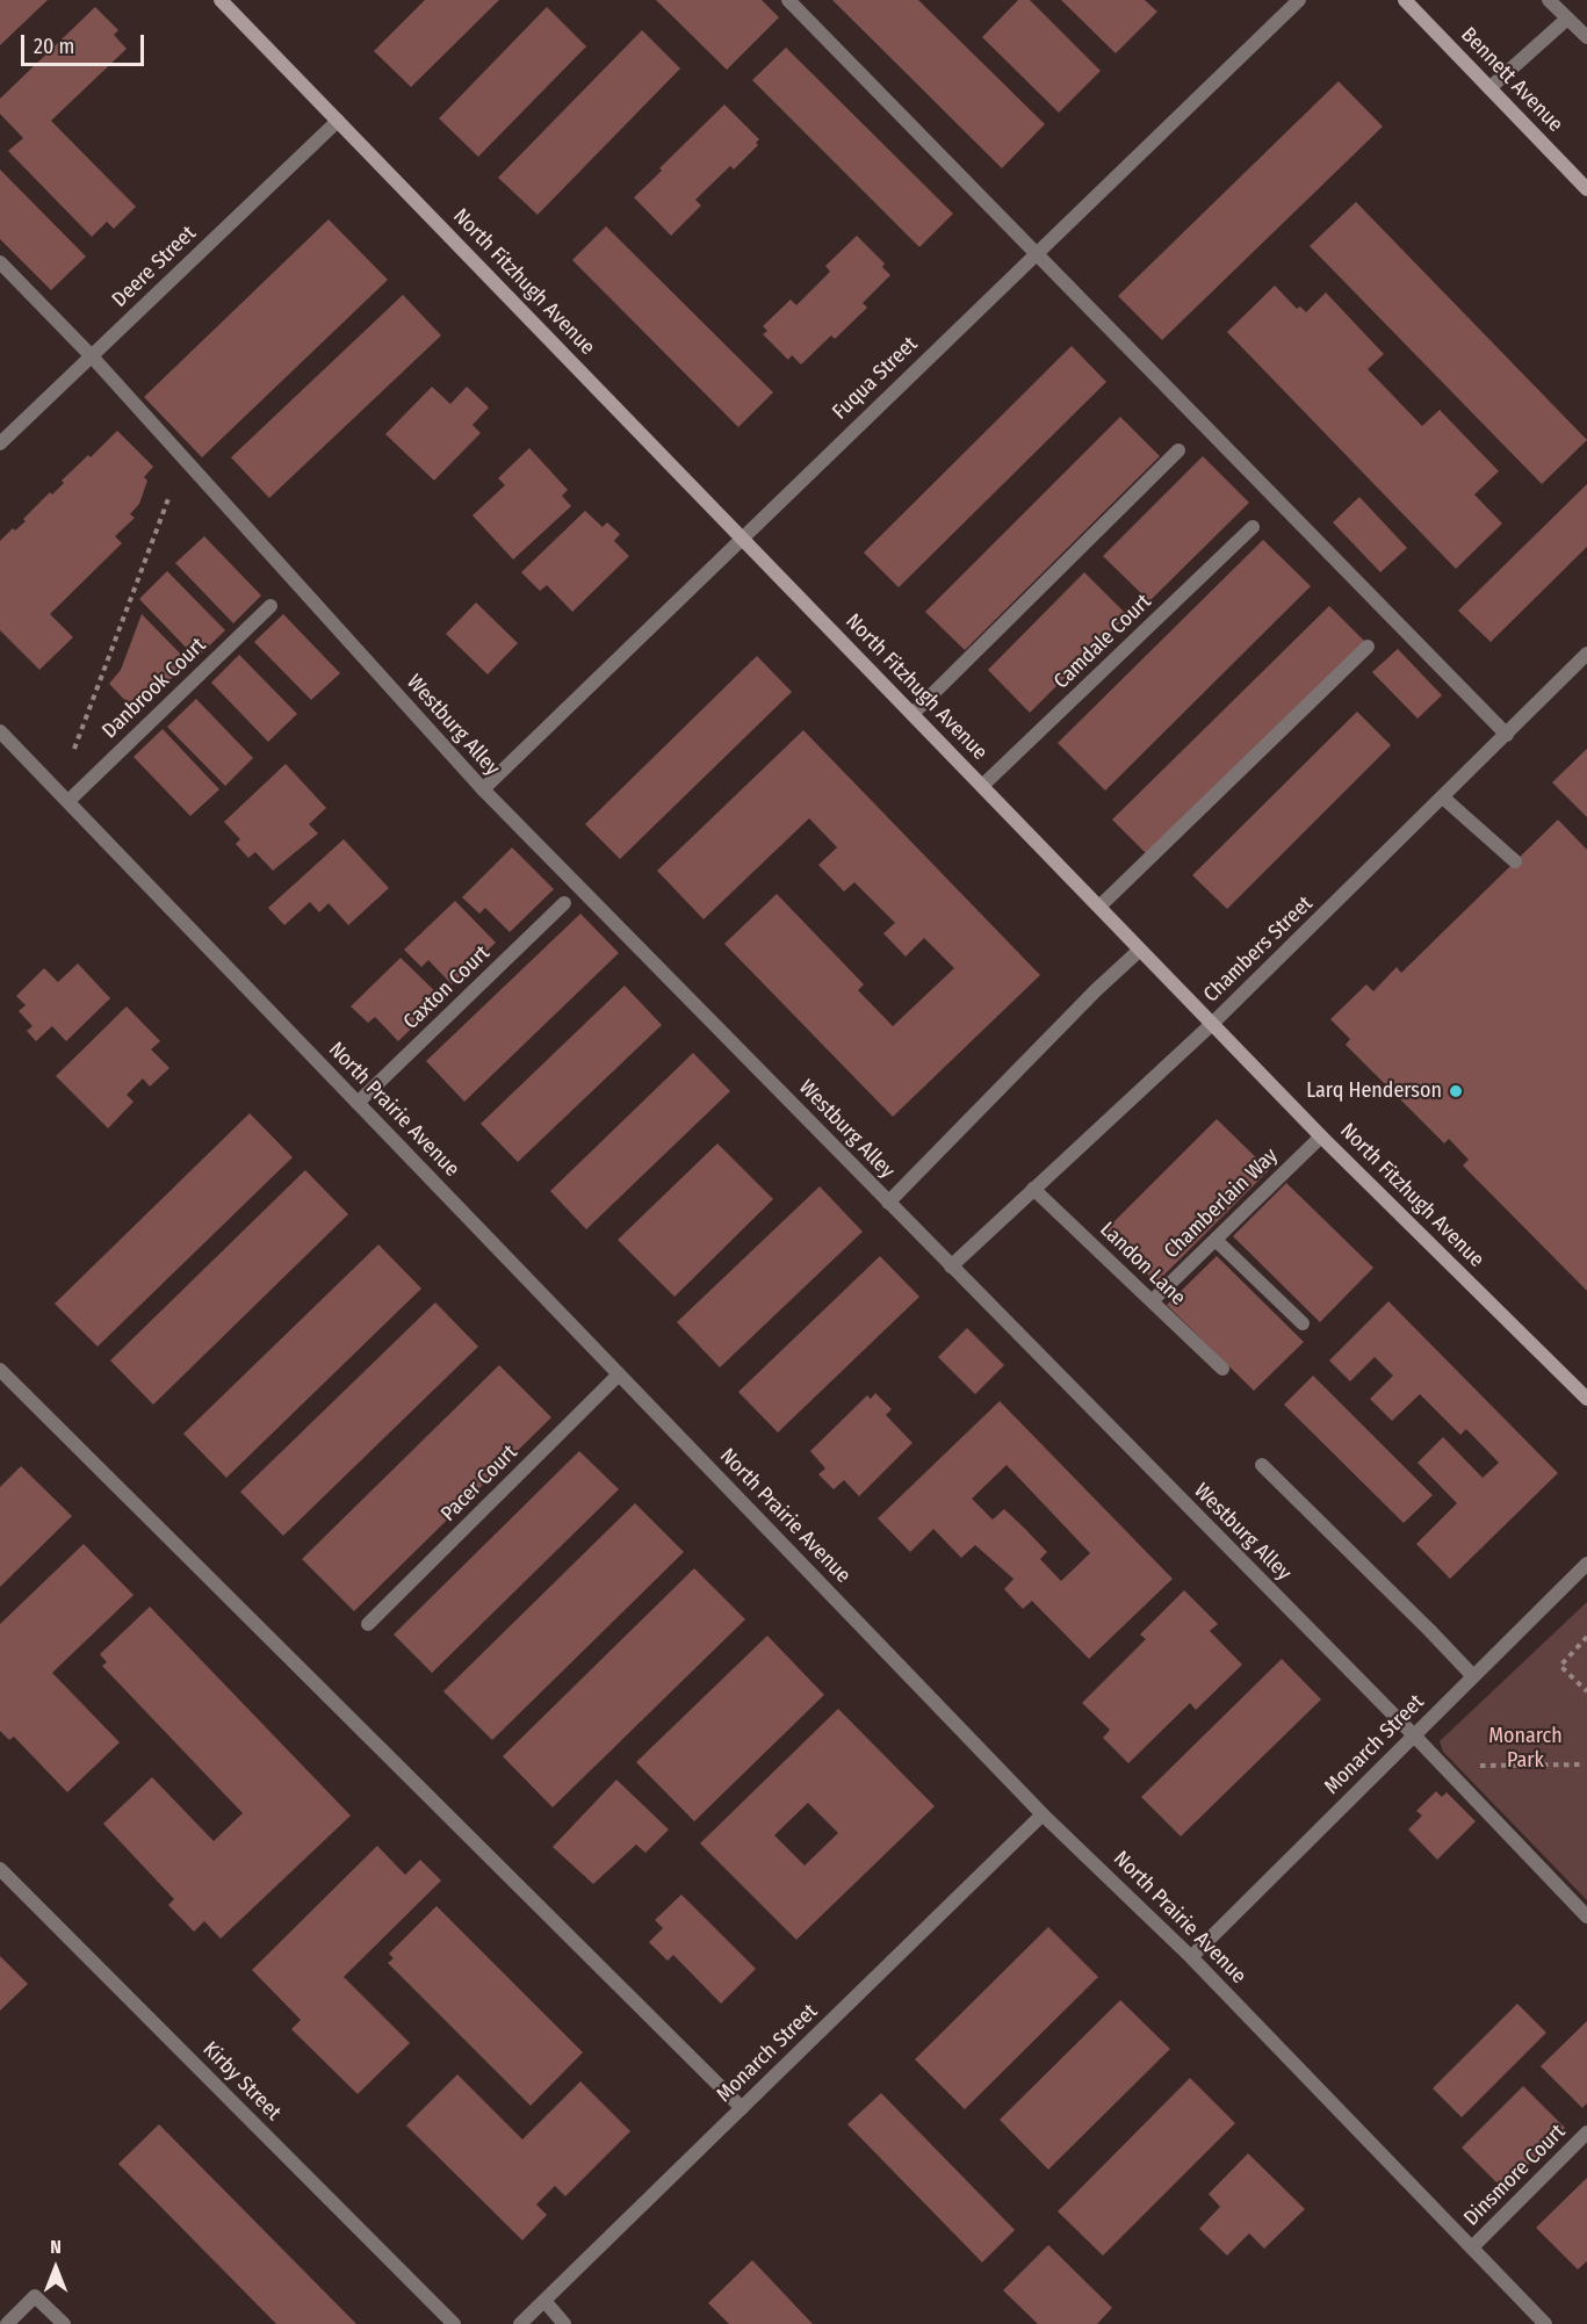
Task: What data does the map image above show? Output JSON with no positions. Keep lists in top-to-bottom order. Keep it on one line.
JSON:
{"streets":{"street":["Bennett Avenue","Deere Street","North Fitzhugh Avenue","Fuqua Street","Camdale Court","Danbrook Court","Westburg Alley","Chambers Street","Caxton Court","North Prairie Avenue","Chamberlain Way","Landon Lane","Pacer Court","Monarch Street","Kirby Street","Dinsmore Court"]},"crossings":[["Deere Street","North Fitzhugh Avenue"],["Deere Street","Westburg Alley"],["North Fitzhugh Avenue","Fuqua Street"],["North Fitzhugh Avenue","Camdale Court"],["North Fitzhugh Avenue","Chambers Street"],["North Fitzhugh Avenue","Chamberlain Way"],["Fuqua Street","Westburg Alley"],["Danbrook Court","North Prairie Avenue"],["Westburg Alley","Chambers Street"],["Westburg Alley","Monarch Street"],["Chambers Street","Landon Lane"],["Caxton Court","North Prairie Avenue"],["North Prairie Avenue","Pacer Court"],["North Prairie Avenue","Monarch Street"],["North Prairie Avenue","Dinsmore Court"],["Chamberlain Way","Landon Lane"]],"parks":["Monarch Park"],"places":["Larq Henderson"],"scale_bar":"20 m","north":"top"}
